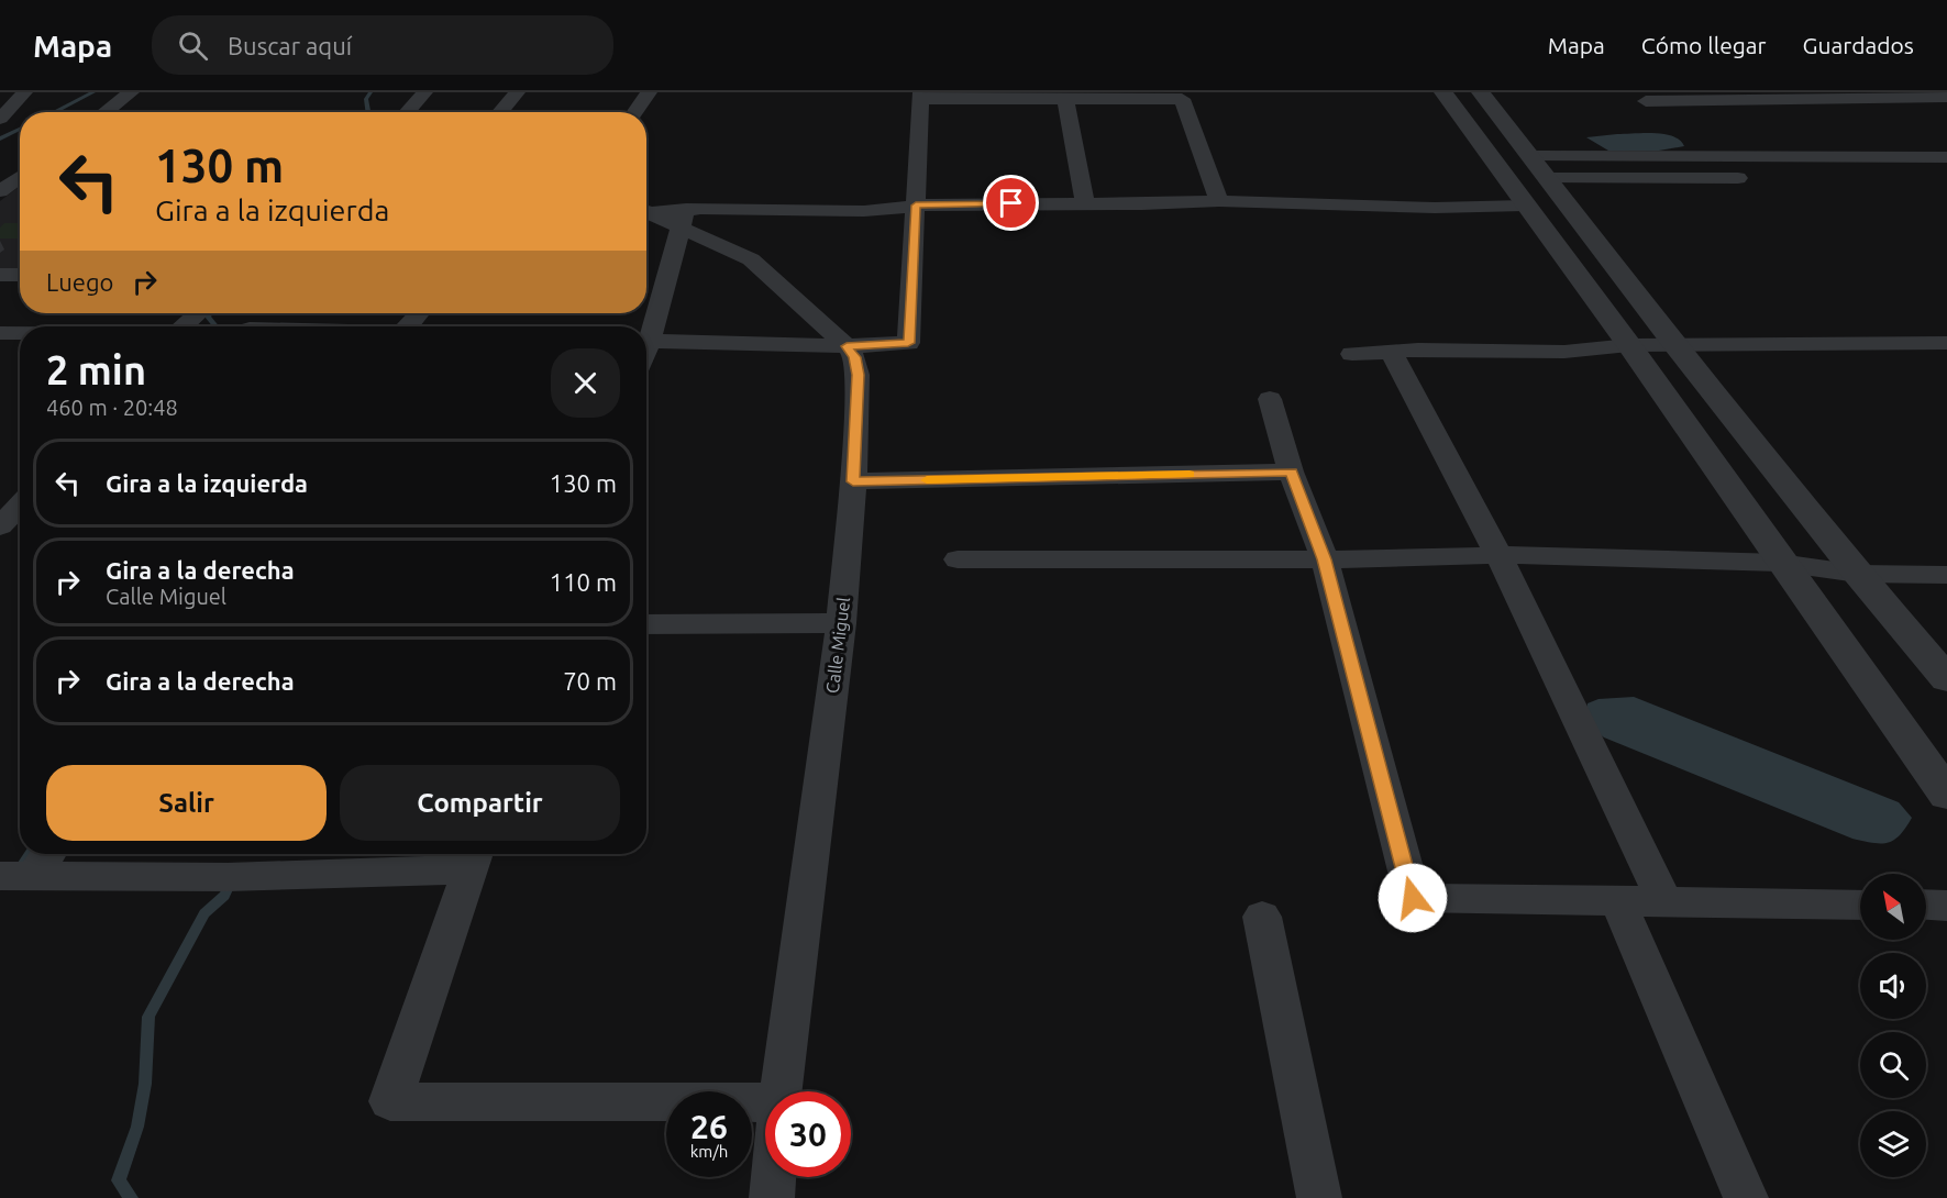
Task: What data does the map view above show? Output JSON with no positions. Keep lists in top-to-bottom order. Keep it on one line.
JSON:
{"streets":{"street":["Calle Miguel"]},"north":"top left","page":{"header":"Mapa","search":"Buscar aquí","nav":["Mapa","Cómo llegar","Guardados"],"turn":["130 m","Gira a la izquierda"],"then":"Luego","heading":["2 min","460 m · 20:48"],"list":[{"name":"Gira a la izquierda","value":"130 m"},{"name":"Gira a la derecha","note":"Calle Miguel","value":"110 m"},{"name":"Gira a la derecha","value":"70 m"}],"buttons":["Salir","Compartir"],"speed":"26 km/h","limit":"30"}}
